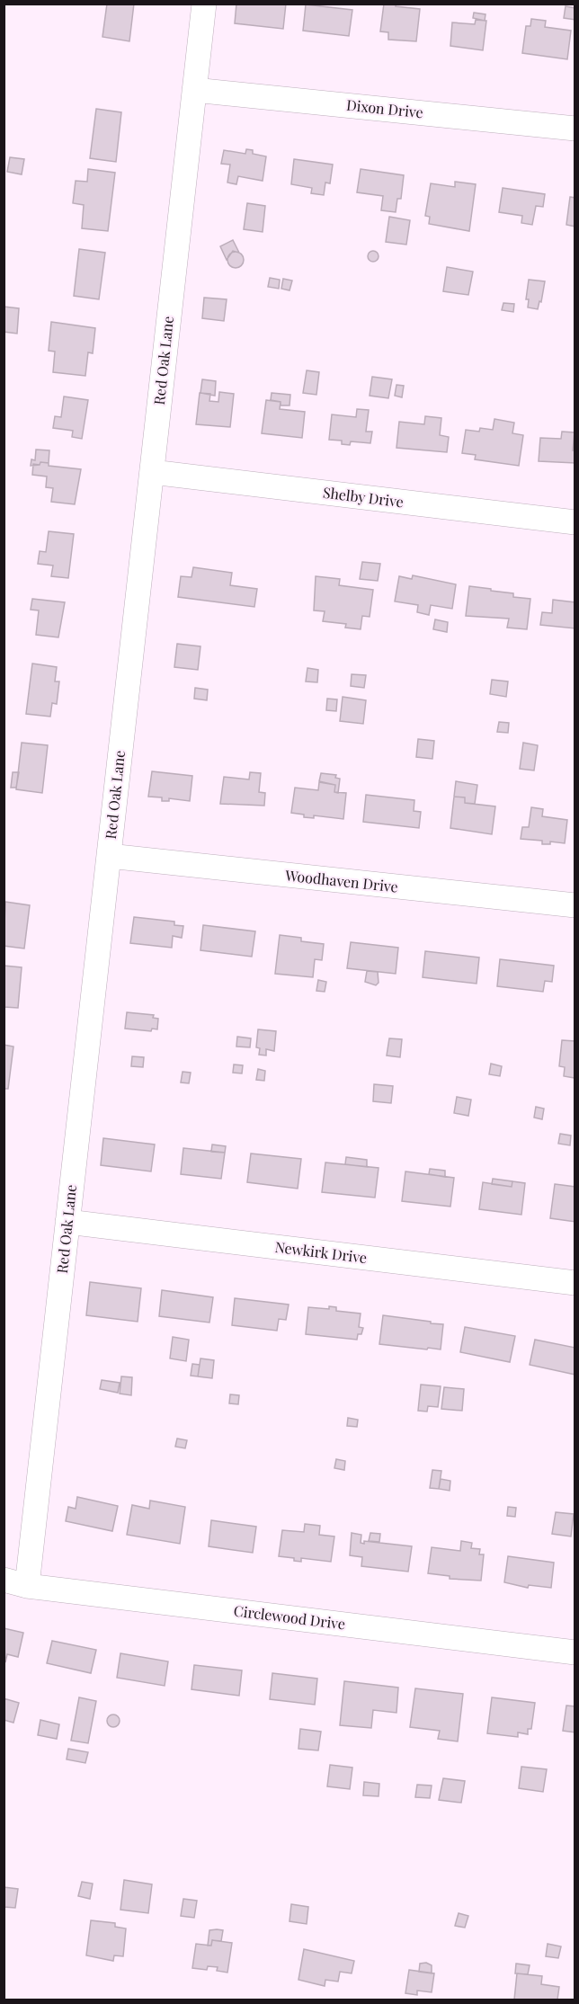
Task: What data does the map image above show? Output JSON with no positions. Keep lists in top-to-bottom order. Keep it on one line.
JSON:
{"streets":{"street":["Dixon Drive","Red Oak Lane","Shelby Drive","Woodhaven Drive","Newkirk Drive","Circlewood Drive"]},"crossings":[["Dixon Drive","Red Oak Lane"],["Red Oak Lane","Shelby Drive"],["Red Oak Lane","Woodhaven Drive"],["Red Oak Lane","Newkirk Drive"],["Red Oak Lane","Circlewood Drive"]]}
